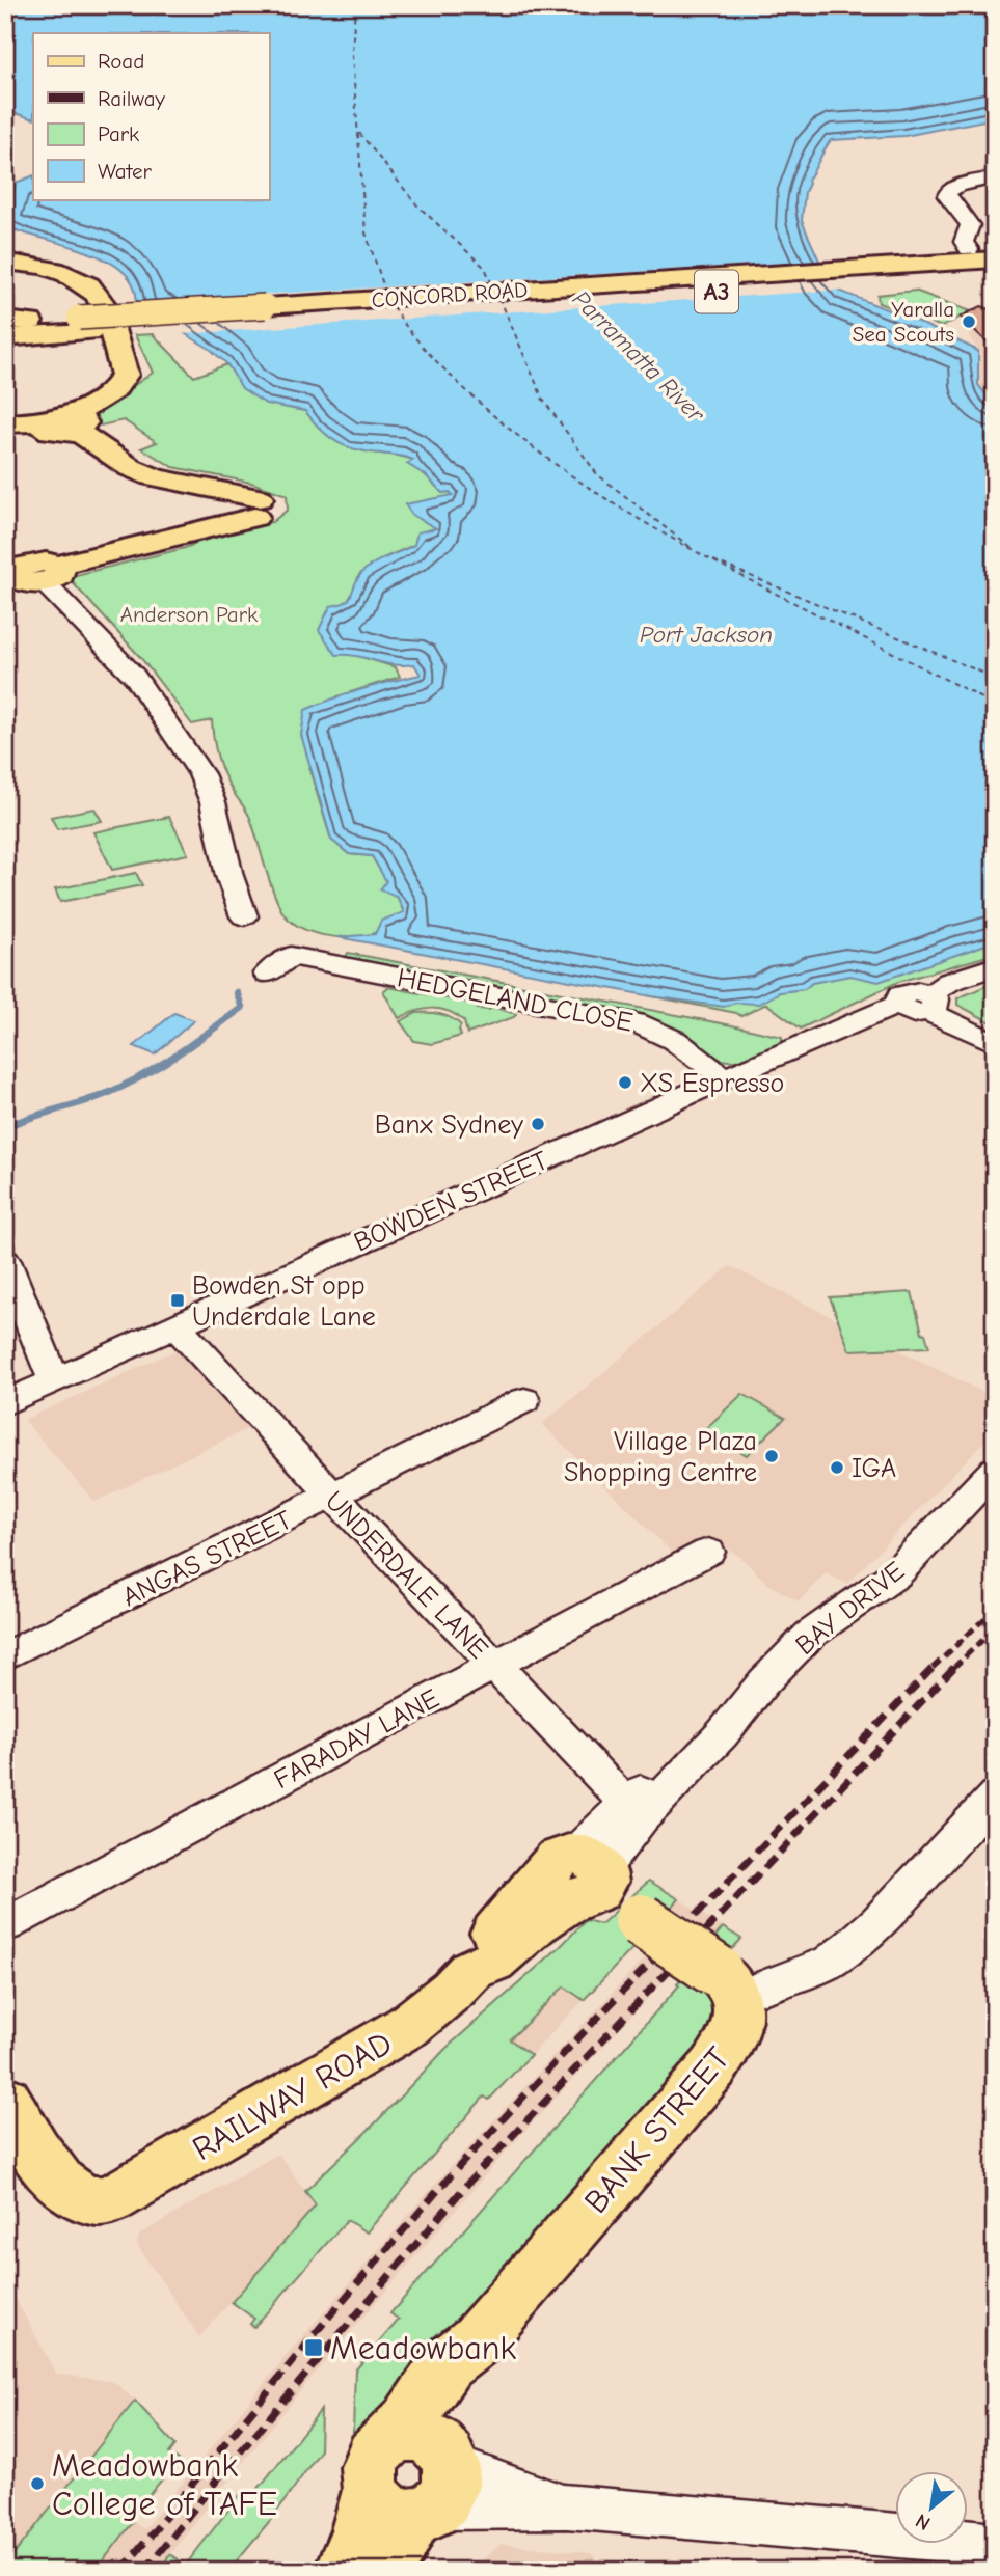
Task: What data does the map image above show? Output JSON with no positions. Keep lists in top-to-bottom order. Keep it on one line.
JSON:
{"streets":{"main road":["A3","CONCORD ROAD","RAILWAY ROAD","BANK STREET"],"street":["HEDGELAND CLOSE","BOWDEN STREET","ANGAS STREET","UNDERDALE LANE","BAY DRIVE","FARADAY LANE"]},"crossings":[["A3","CONCORD ROAD"],["HEDGELAND CLOSE","BOWDEN STREET"],["BOWDEN STREET","UNDERDALE LANE"],["ANGAS STREET","UNDERDALE LANE"],["UNDERDALE LANE","BAY DRIVE"],["UNDERDALE LANE","FARADAY LANE"],["BAY DRIVE","RAILWAY ROAD"]],"water":["Parramatta River","Port Jackson"],"parks":["Anderson Park"],"places":{"other":["Yaralla Sea Scouts","XS Espresso","Banx Sydney","Village Plaza Shopping Centre","IGA","Meadowbank College of TAFE"],"transit":["Bowden St opp Underdale Lane","Meadowbank"]},"legend":["Road","Railway","Park","Water"],"north":"bottom left"}
